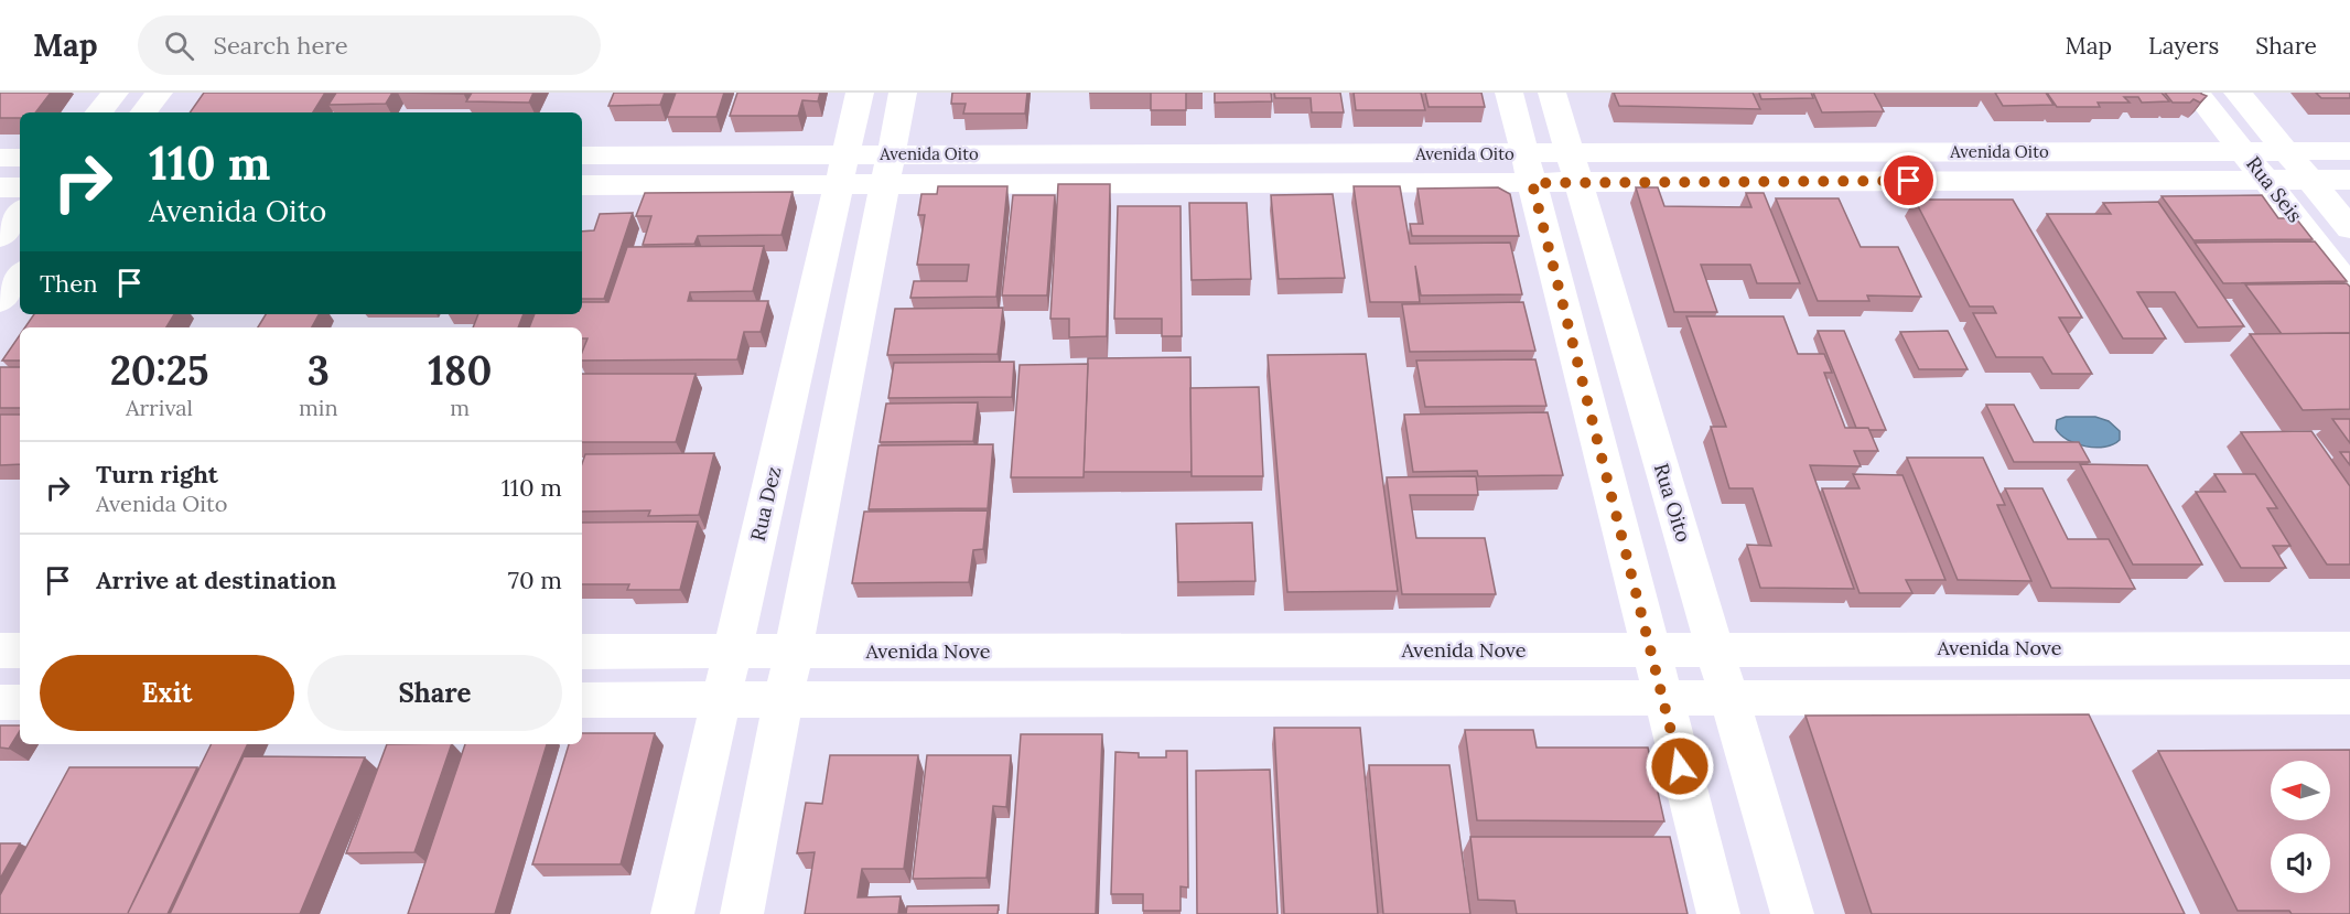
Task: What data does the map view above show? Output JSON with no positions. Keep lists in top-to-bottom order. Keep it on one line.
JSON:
{"streets":{"street":["Avenida Oito","Rua Seis","Rua Oito","Rua Dez","Avenida Nove"]},"crossings":[["Avenida Oito","Rua Seis"],["Avenida Oito","Rua Oito"],["Avenida Oito","Rua Dez"],["Rua Oito","Avenida Nove"],["Rua Dez","Avenida Nove"]],"north":"left","page":{"header":"Map","search":"Search here","nav":["Map","Layers","Share"],"turn":["110 m","Avenida Oito"],"then":"Then","eta":["20:25","Arrival","3","min","180","m"],"list":[{"name":"Turn right","note":"Avenida Oito","value":"110 m"},{"name":"Arrive at destination","value":"70 m"}],"buttons":["Exit","Share"]}}
